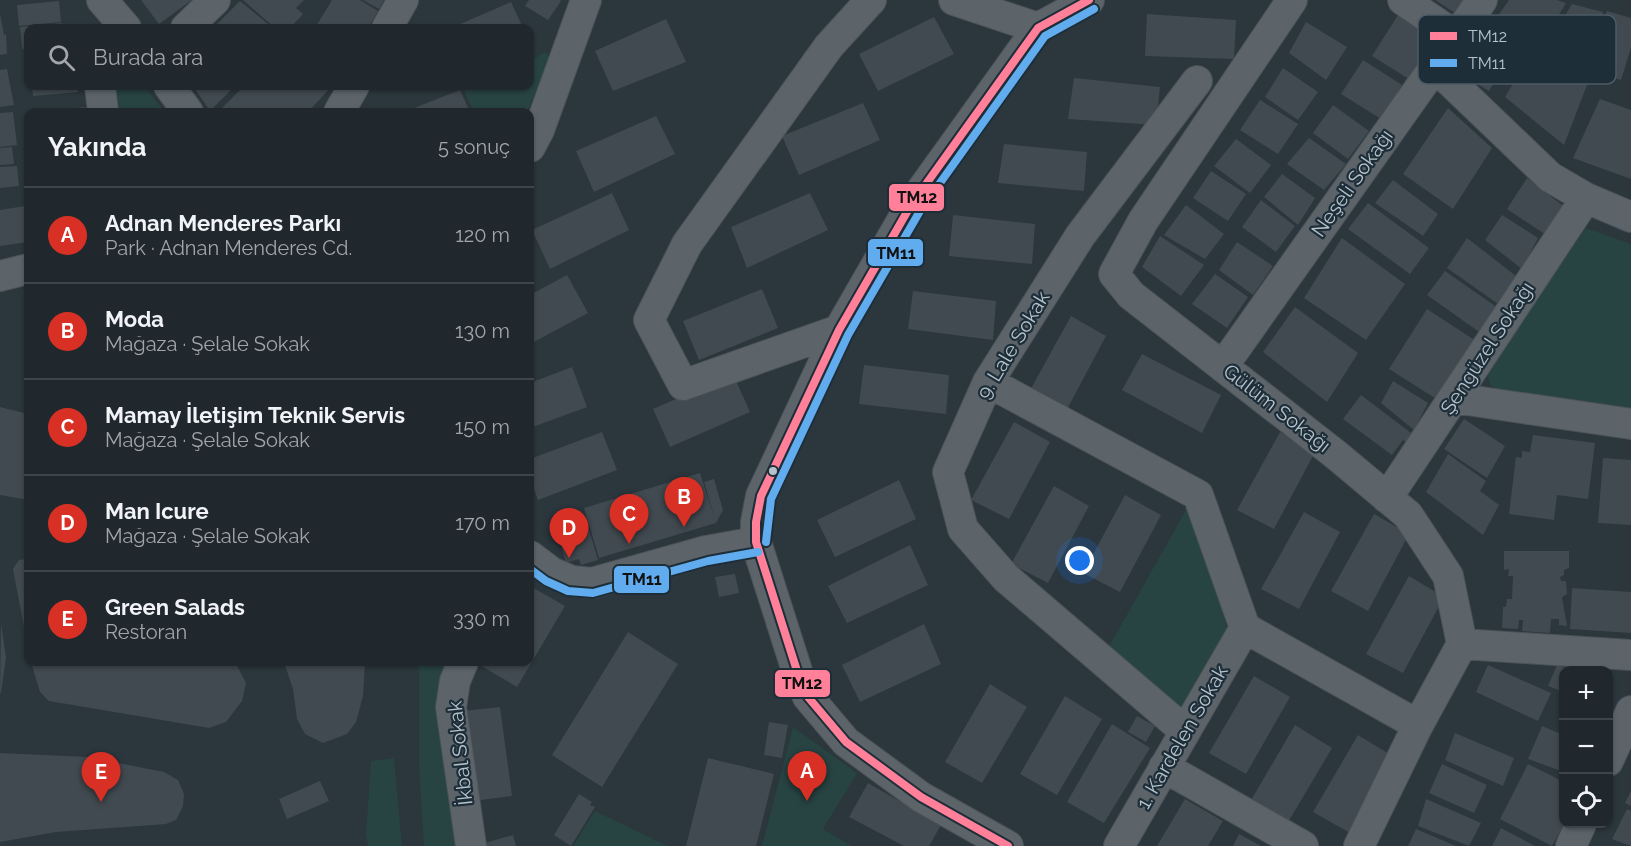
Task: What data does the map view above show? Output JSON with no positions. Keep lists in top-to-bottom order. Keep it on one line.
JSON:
{"streets":{"street":["Neşeli Sokağı","9. Lale Sokak","Şengüzel Sokağı","Gülüm Sokağı","1. Kardelen Sokak","İkbal Sokak"]},"crossings":[["Neşeli Sokağı","Gülüm Sokağı"],["9. Lale Sokak","1. Kardelen Sokak"],["Şengüzel Sokağı","Gülüm Sokağı"]],"lines":["transit line TM12","transit line TM11"],"legend":["TM12","TM11"],"page":{"search":"Burada ara","heading":["Yakında","5 sonuç"],"list":[{"mark":"A","name":"Adnan Menderes Parkı","note":"Park · Adnan Menderes Cd.","value":"120 m"},{"mark":"B","name":"Moda","note":"Mağaza · Şelale Sokak","value":"130 m"},{"mark":"C","name":"Mamay İletişim Teknik Servis","note":"Mağaza · Şelale Sokak","value":"150 m"},{"mark":"D","name":"Man Icure","note":"Mağaza · Şelale Sokak","value":"170 m"},{"mark":"E","name":"Green Salads","note":"Restoran","value":"330 m"}],"pins":["B","C","D","A","E"],"map_buttons":["+","−"]}}
